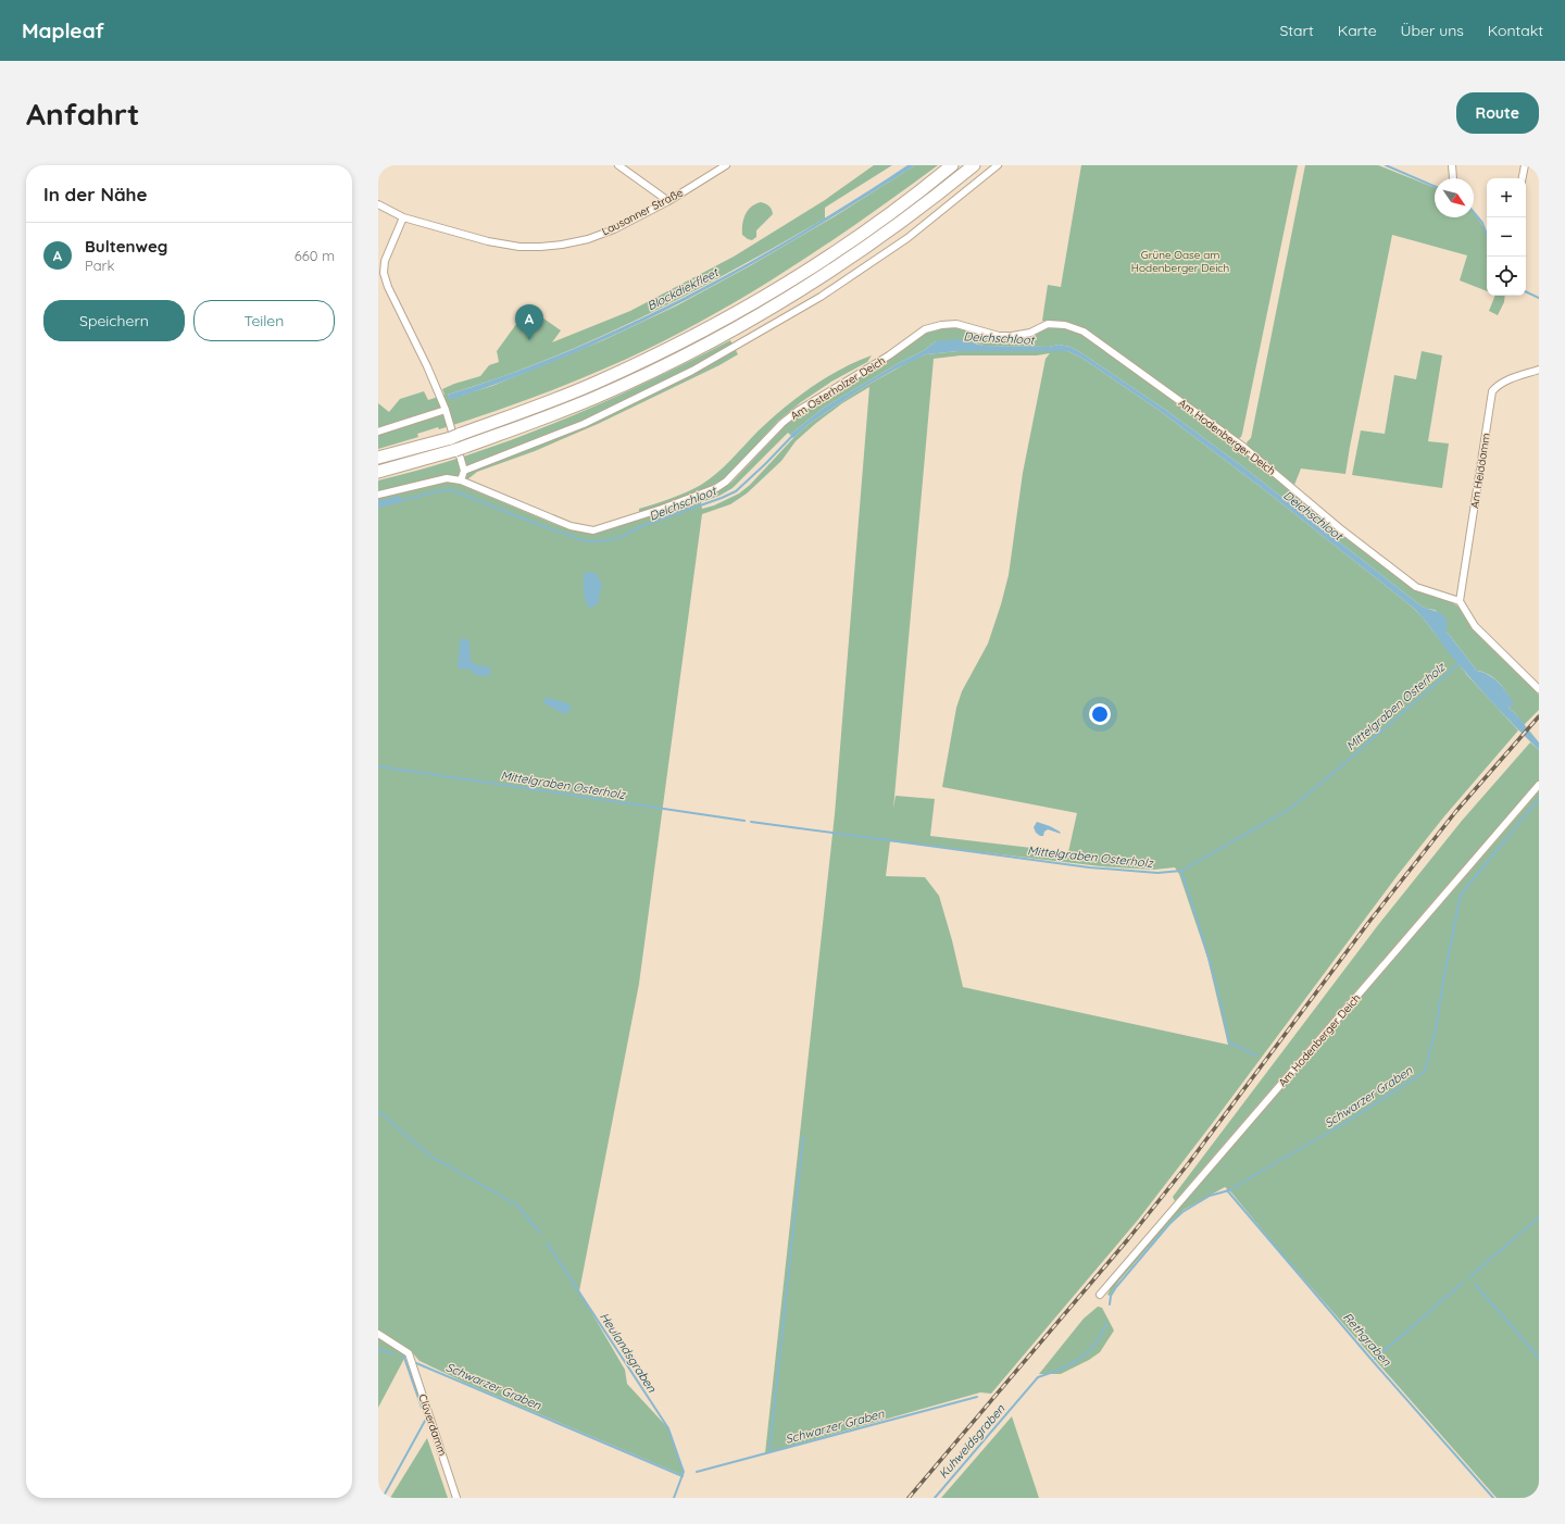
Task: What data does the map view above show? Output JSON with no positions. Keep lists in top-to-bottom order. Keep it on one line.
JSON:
{"streets":{"street":["Lausanner Straße","Am Osterholzer Deich","Am Hodenberger Deich","Am Heiddamm","Clüverdamm"]},"crossings":[["Am Osterholzer Deich","Am Hodenberger Deich"],["Am Hodenberger Deich","Am Heiddamm"]],"water":["Blockdiekfleet","Deichschloot","Mittelgraben Osterholz","Schwarzer Graben","Rethgraben","Heulandsgraben","Kuhweidsgraben"],"parks":["Grüne Oase am Hodenberger Deich"],"north":"bottom right","page":{"header":"Mapleaf","nav":["Start","Karte","Über uns","Kontakt"],"buttons":["Route",["Speichern","Teilen"]],"title":"Anfahrt","heading":"In der Nähe","map_buttons":["+","−"],"list":[{"mark":"A","name":"Bultenweg","note":"Park","value":"660 m"}],"pins":"A"}}
